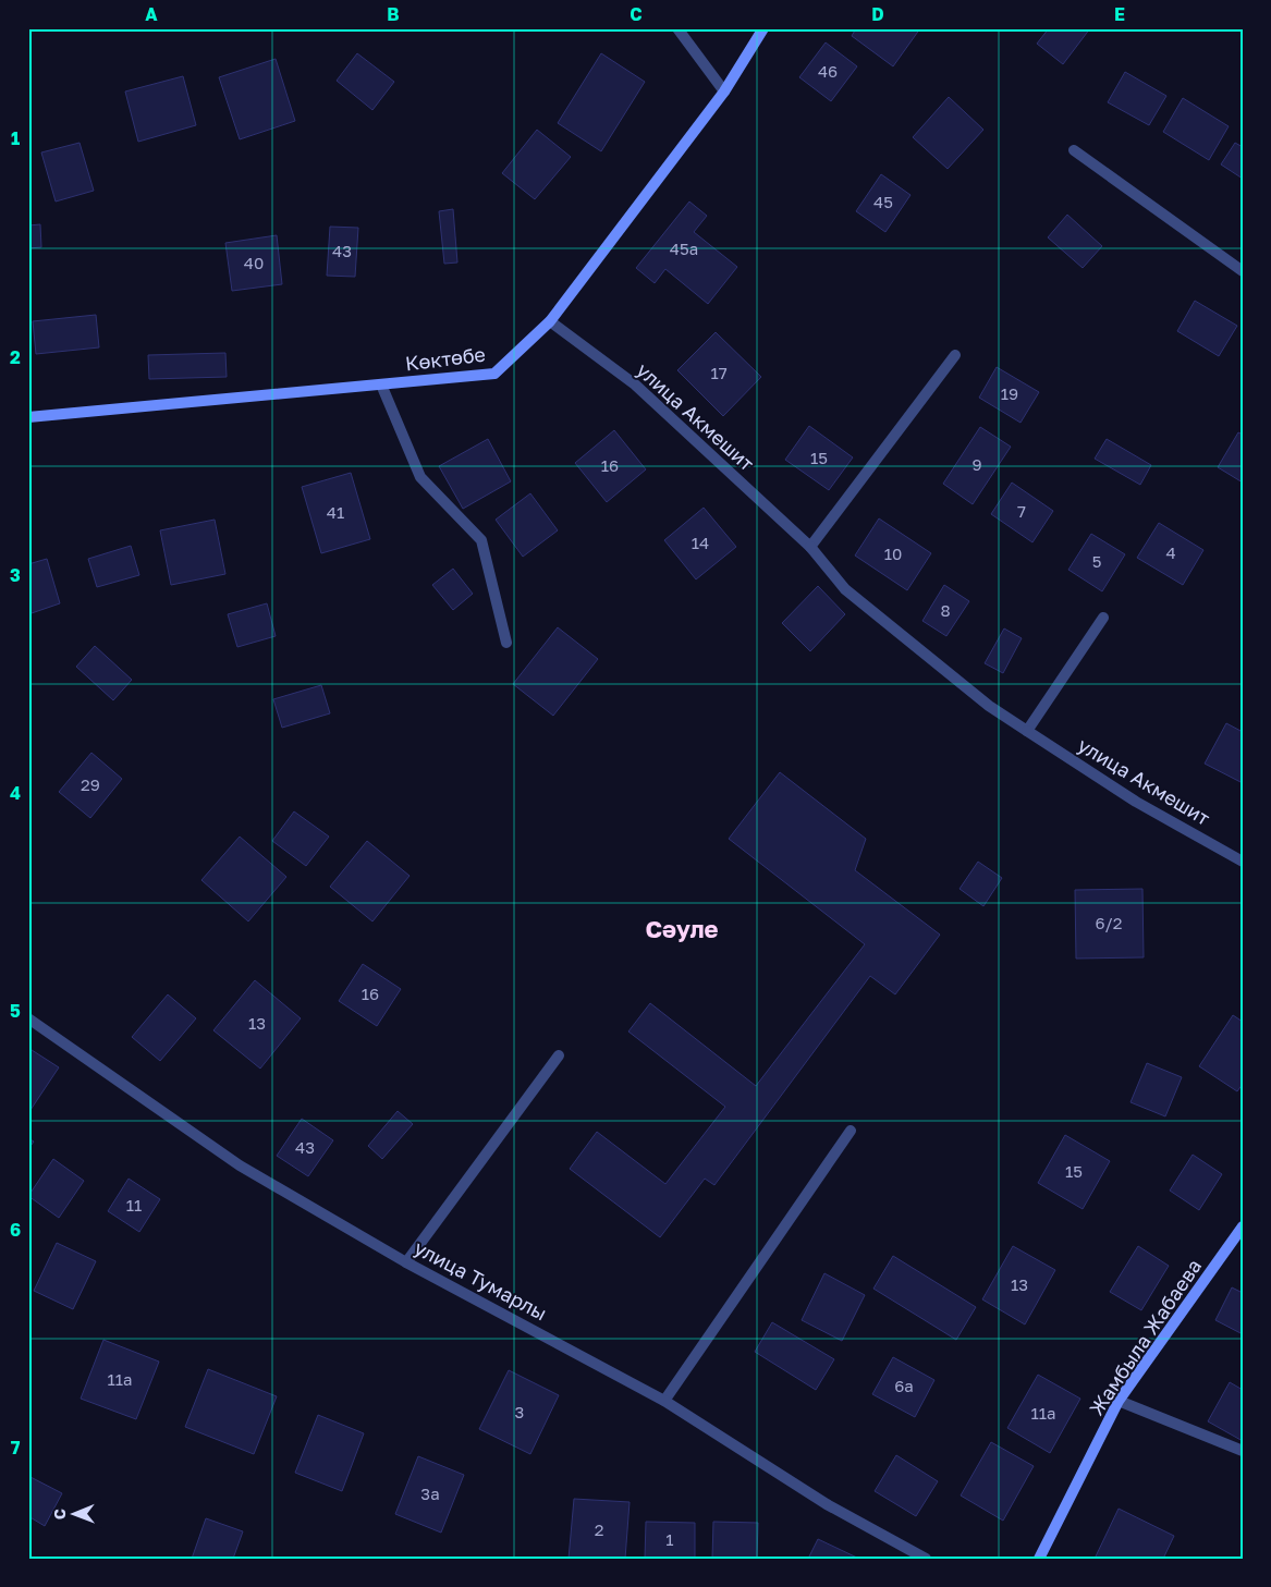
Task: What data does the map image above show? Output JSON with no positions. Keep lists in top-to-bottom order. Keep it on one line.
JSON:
{"streets":{"street":["Көктөбе","улица Акмешит","улица Тумарлы","Жамбыла Жабаева"]},"crossings":[["Көктөбе","улица Акмешит"]],"districts":["Сәуле"],"house_numbers":["46","45","45а","43","40","17","19","15","9","16","7","41","14","4","10","5","8","29","6/2","16","13","43","15","11","13","11а","6а","3","11а","3а","2","1"],"north":"left","grid":{"columns":["A","B","C","D","E"],"rows":["1","2","3","4","5","6","7"]}}
